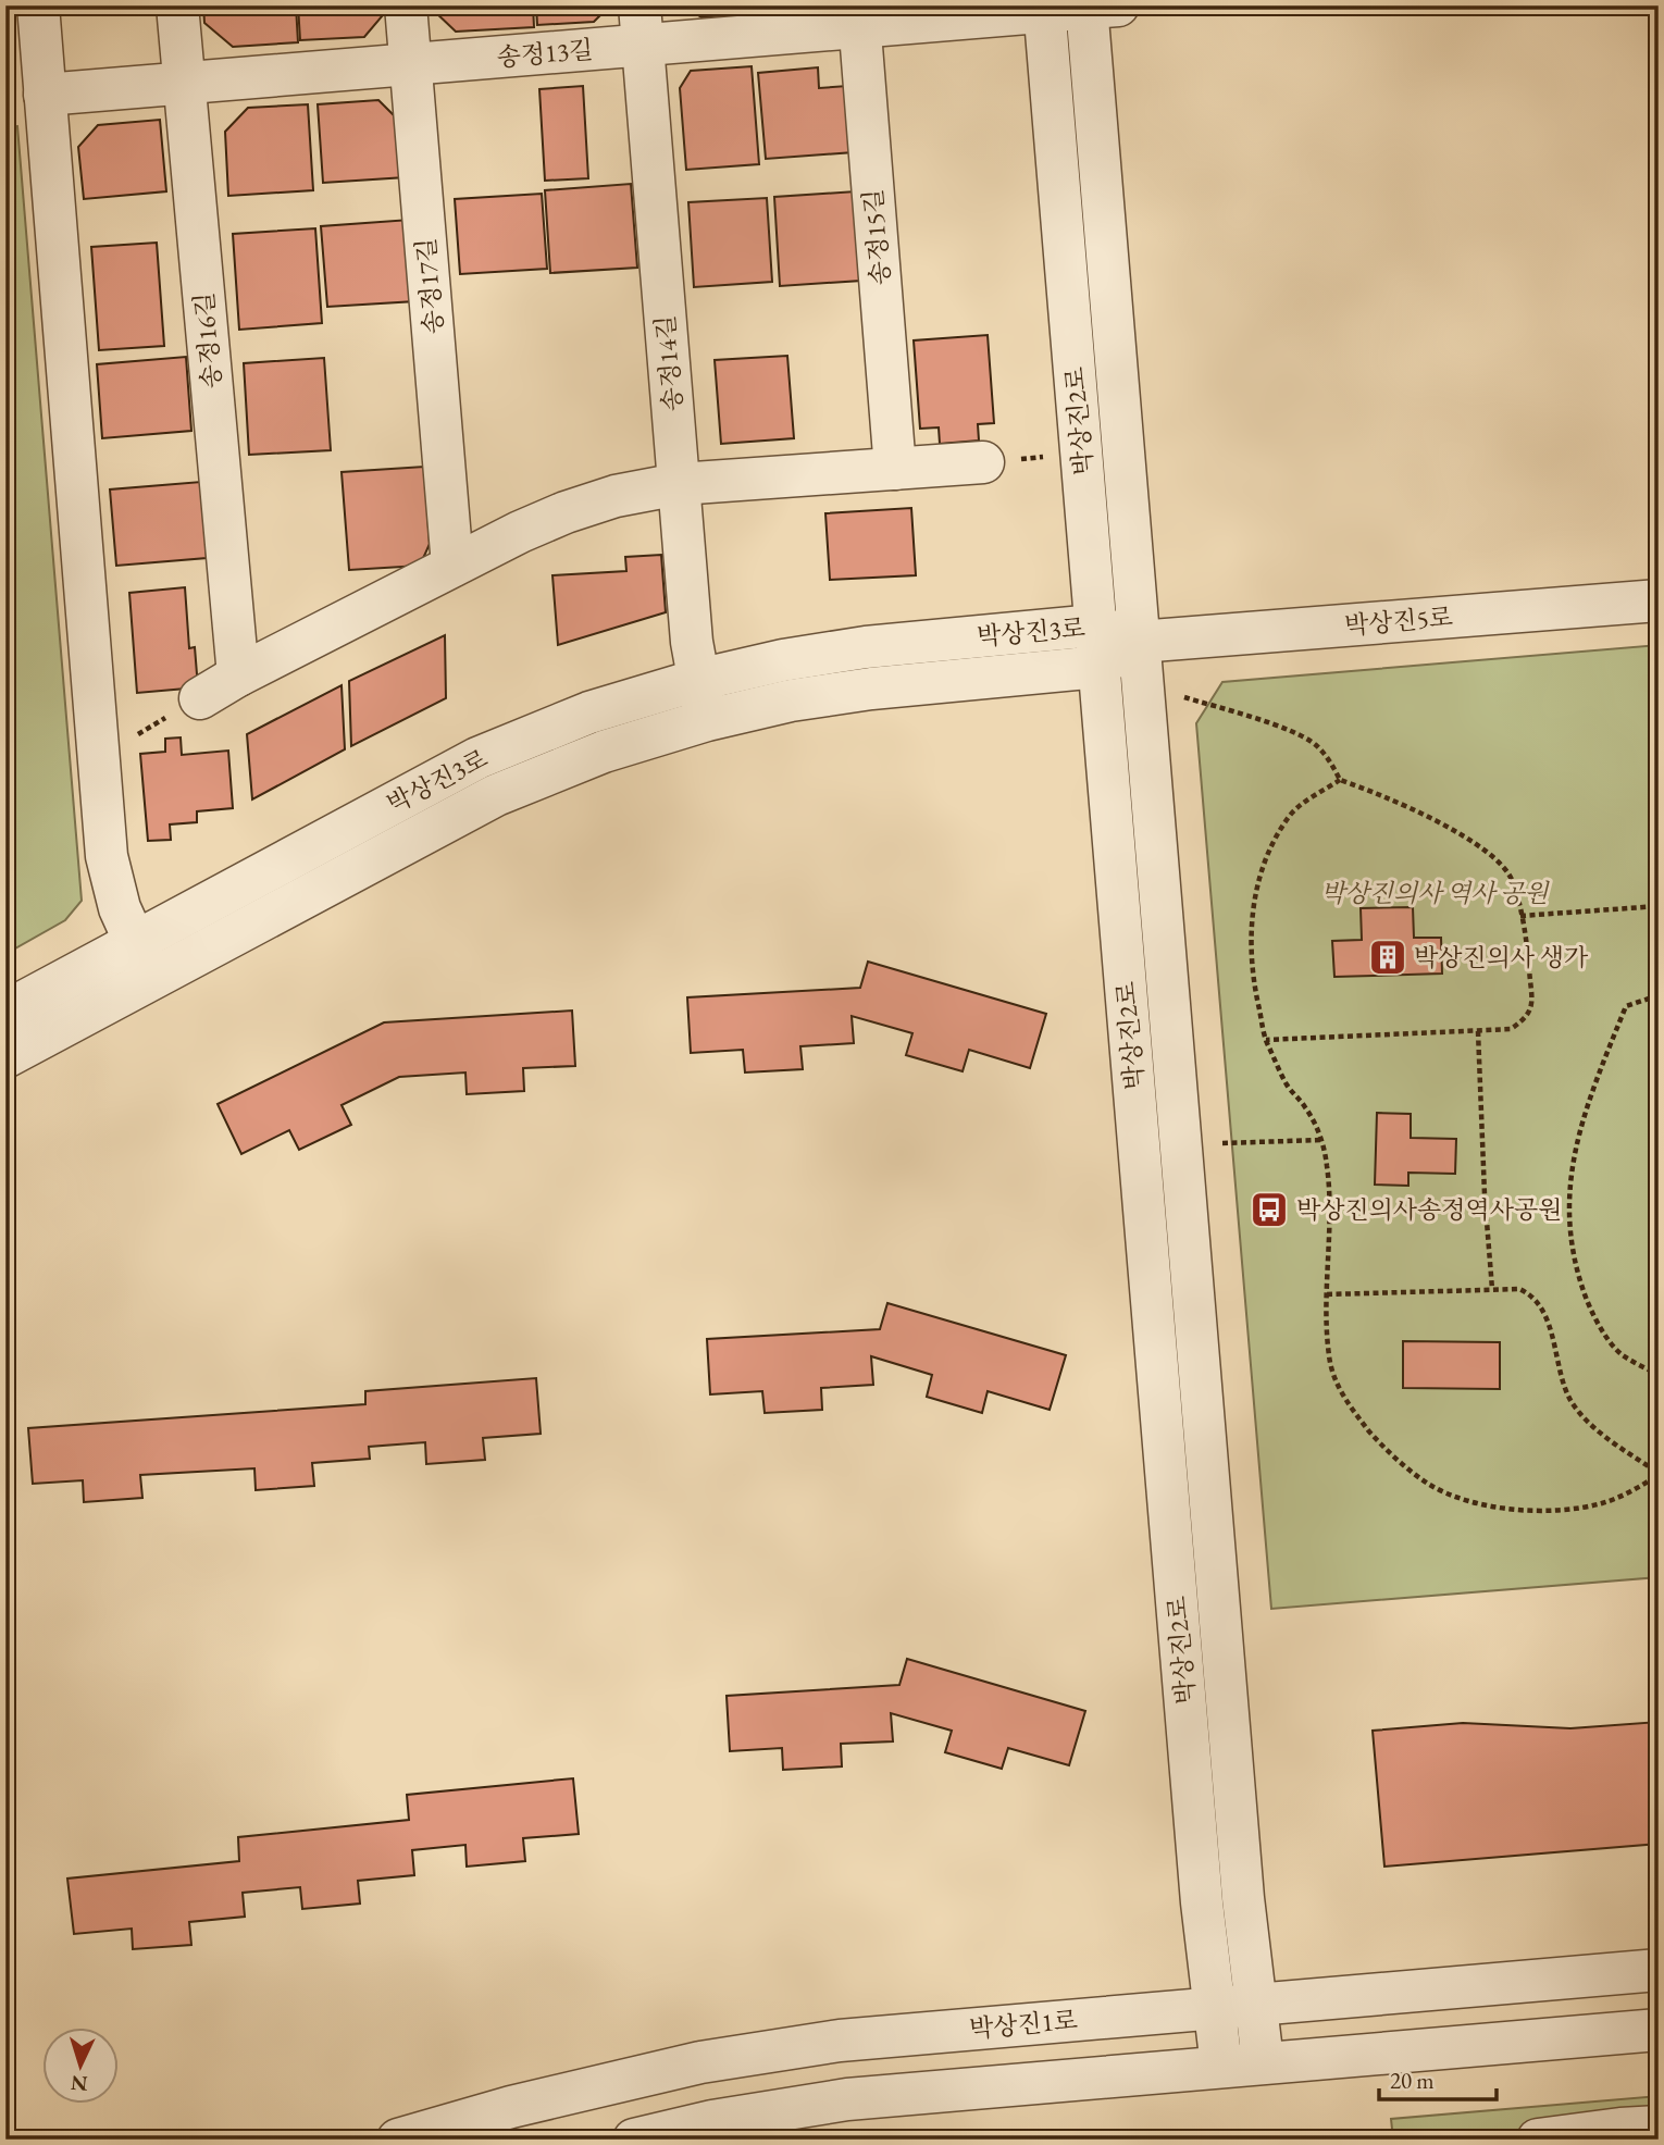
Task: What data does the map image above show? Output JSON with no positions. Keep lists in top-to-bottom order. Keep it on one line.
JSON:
{"streets":{"street":["송정13길","송정15길","송정17길","송정16길","송정14길","박상진2로","박상진5로","박상진3로","박상진1로"]},"crossings":[["송정13길","송정15길"],["송정13길","송정17길"],["송정13길","송정16길"],["송정13길","송정14길"],["송정13길","박상진2로"],["송정14길","박상진3로"],["박상진2로","박상진5로"],["박상진2로","박상진3로"],["박상진2로","박상진1로"],["박상진5로","박상진3로"]],"parks":["박상진의사 역사 공원"],"places":{"building":["박상진의사 생가"],"bus stop":["박상진의사송정역사공원"]},"scale_bar":"20 m","north":"bottom"}
